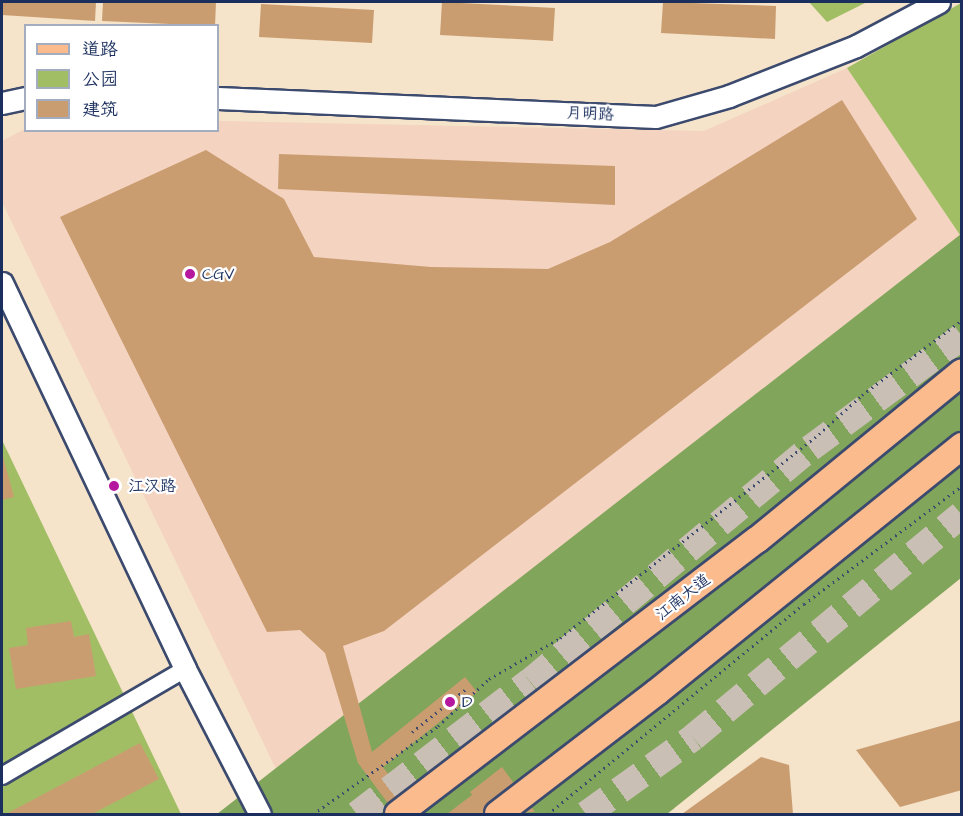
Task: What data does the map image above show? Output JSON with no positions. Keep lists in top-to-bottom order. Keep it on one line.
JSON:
{"streets":{"main road":["江南大道"],"street":["月明路"]},"places":["CGV","江汉路","D"],"legend":["道路","公园","建筑"]}
